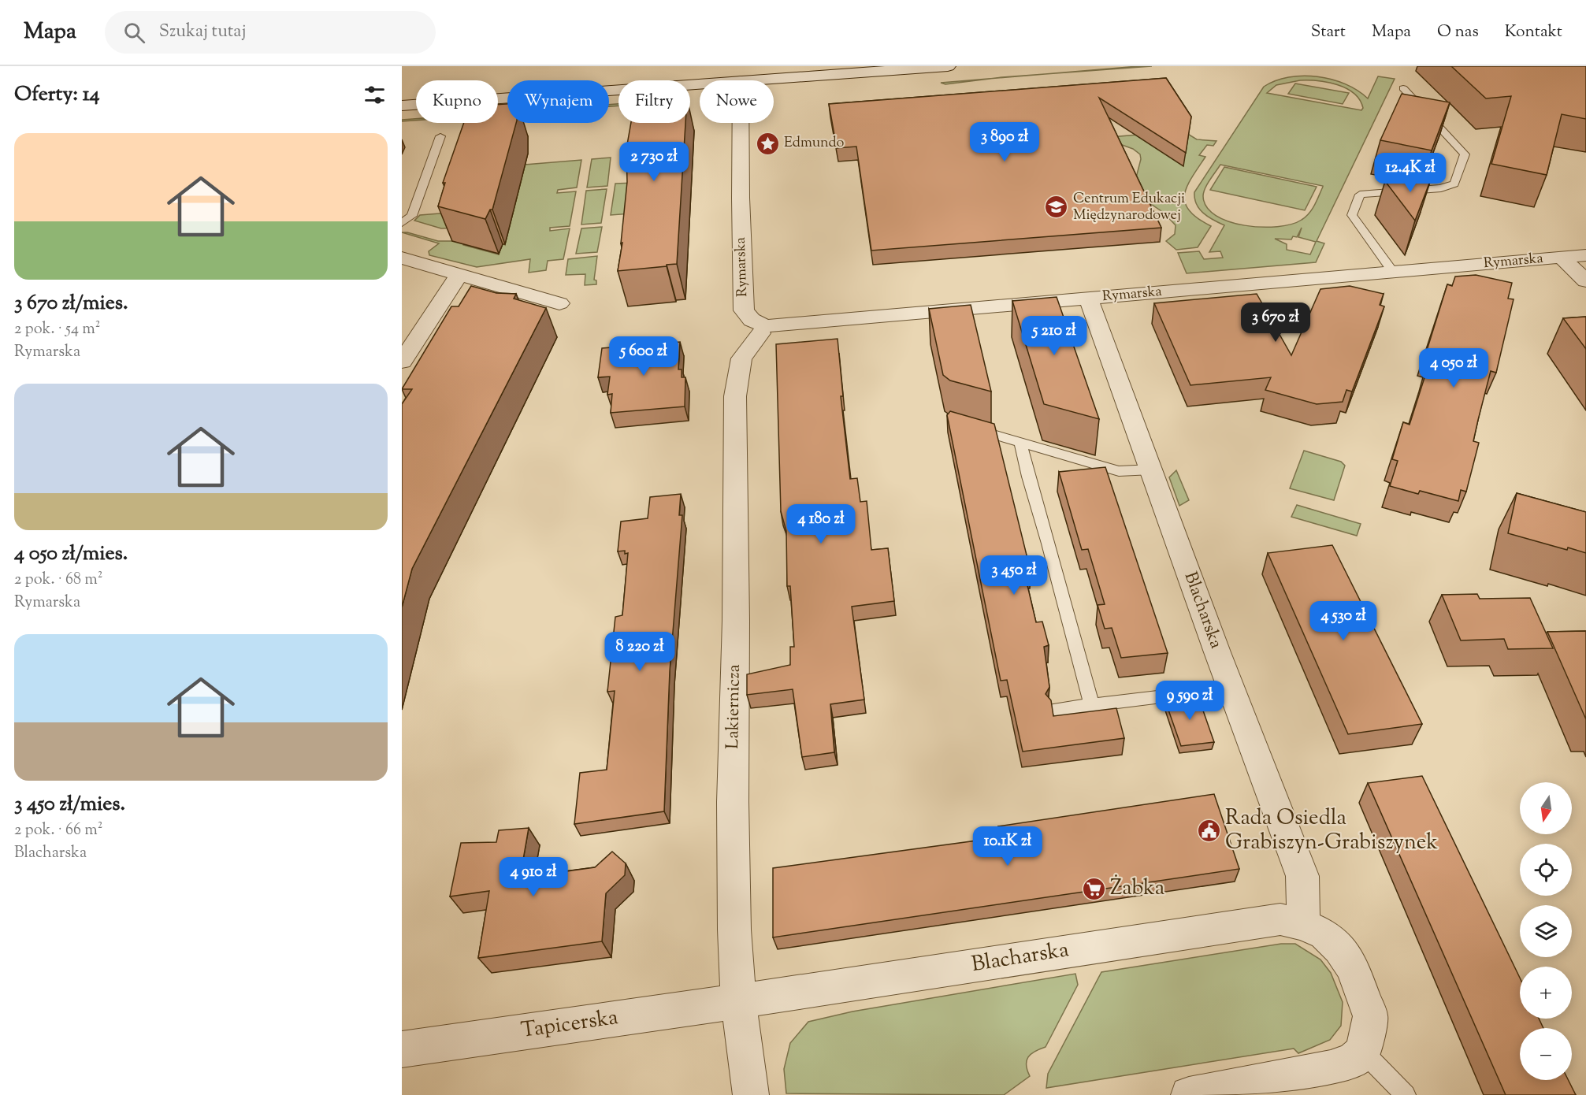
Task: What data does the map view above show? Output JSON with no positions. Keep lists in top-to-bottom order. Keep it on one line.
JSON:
{"streets":{"street":["Rymarska","Blacharska","Lakiernicza","Tapicerska"]},"crossings":[["Rymarska","Blacharska"],["Rymarska","Lakiernicza"],["Blacharska","Lakiernicza"],["Blacharska","Tapicerska"],["Lakiernicza","Tapicerska"]],"places":{"place":["Edmundo"],"school or university":["Centrum Edukacji Międzynarodowej"],"public building":["Rada Osiedla Grabiszyn-Grabiszynek"],"supermarket":["Żabka"]},"north":"bottom","page":{"header":"Mapa","search":"Szukaj tutaj","nav":["Start","Mapa","O nas","Kontakt"],"heading":"Oferty: 14","chip":["Kupno","Wynajem","Filtry","Nowe"],"price":["3 890 zł","2 730 zł","12.4K zł","3 670 zł","5 210 zł","5 600 zł","4 050 zł","4 180 zł","3 450 zł","4 530 zł","8 220 zł","9 590 zł","10.1K zł","4 910 zł"],"list":[{"name":"3 670 zł/mies.","note":"2 pok. · 54 m² · Rymarska"},{"name":"4 050 zł/mies.","note":"2 pok. · 68 m² · Rymarska"},{"name":"3 450 zł/mies.","note":"2 pok. · 66 m² · Blacharska"}],"map_buttons":["+","−"]}}
